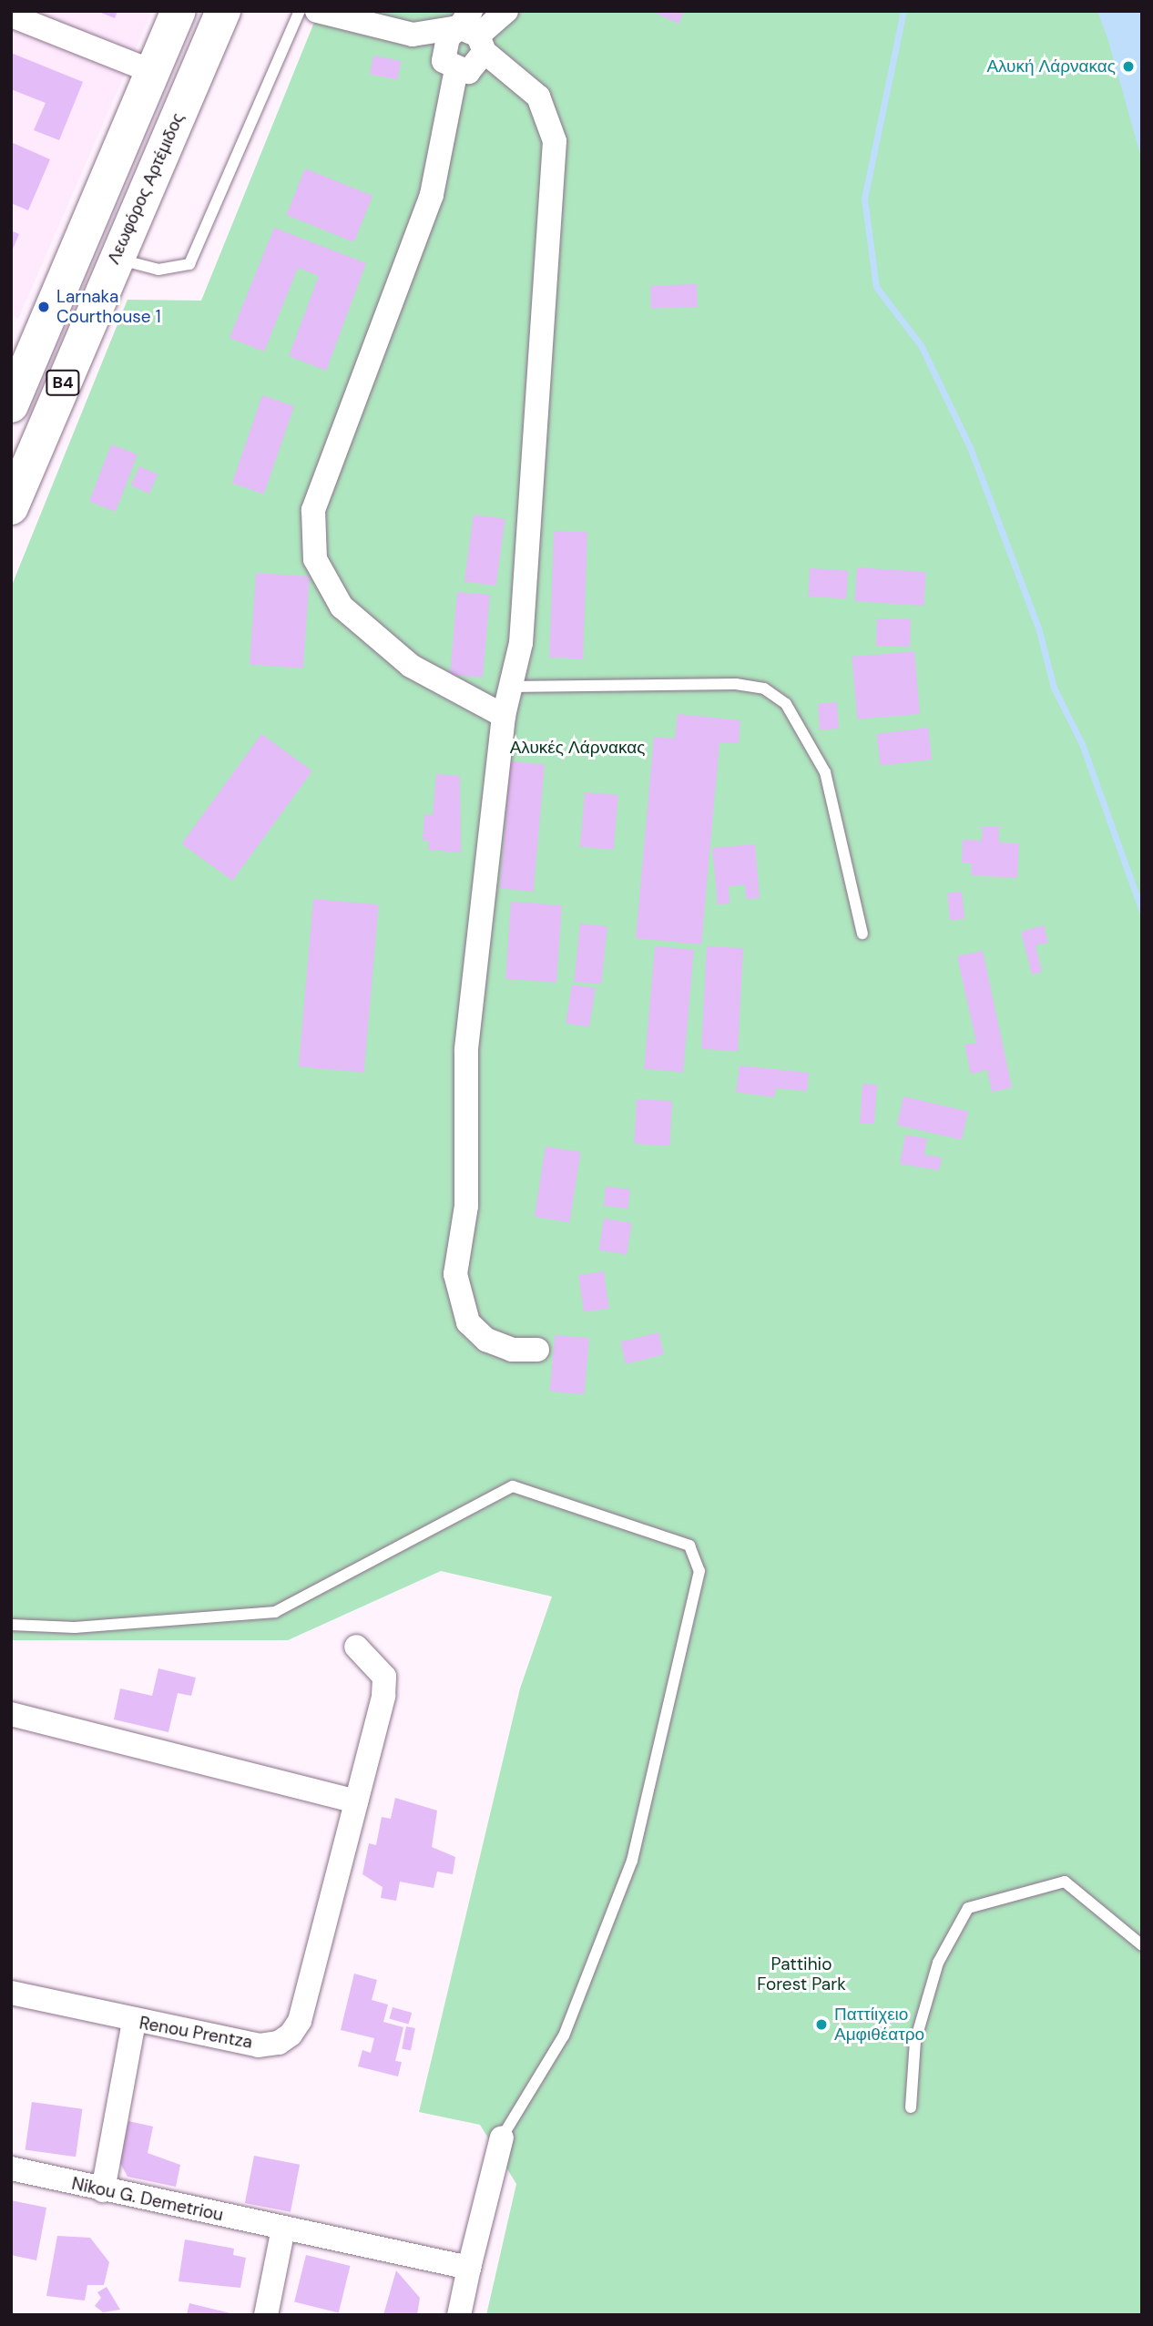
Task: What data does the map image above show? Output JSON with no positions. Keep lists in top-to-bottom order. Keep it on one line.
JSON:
{"streets":{"main road":["Λεωφόρος Αρτέμιδος","B4"],"street":["Renou Prentza","Nikou G. Demetriou"]},"parks":["Αλυκές Λάρνακας","Pattihio Forest Park"],"places":["Αλυκή Λάρνακας","Larnaka Courthouse 1","Παττίιχειο Αμφιθέατρο"]}
